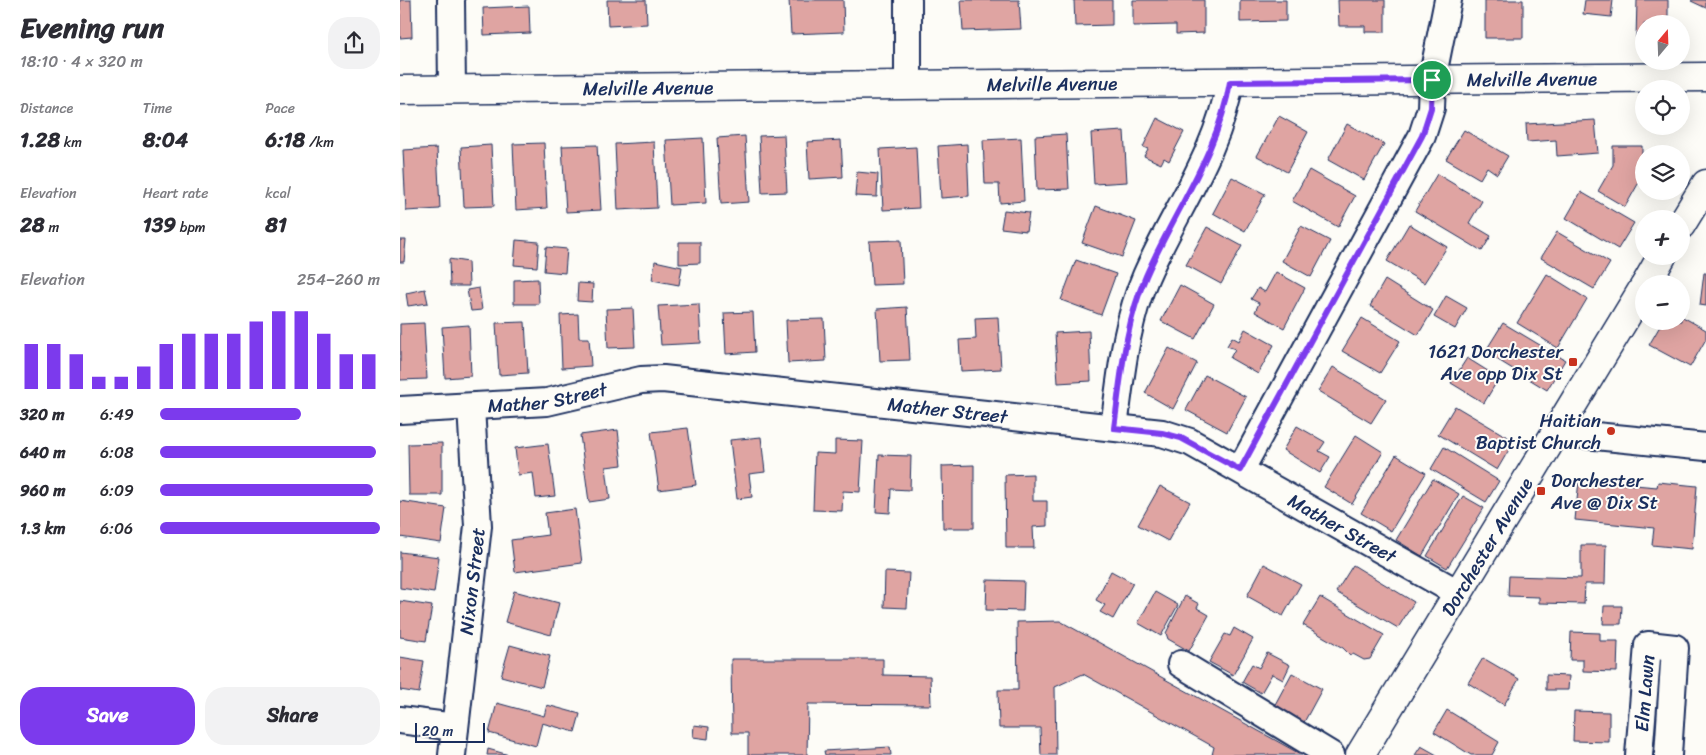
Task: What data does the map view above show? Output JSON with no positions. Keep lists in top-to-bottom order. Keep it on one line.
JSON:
{"streets":{"street":["Melville Avenue","Mather Street","Dorchester Avenue","Nixon Street","Elm Lawn"]},"crossings":[["Mather Street","Dorchester Avenue"],["Mather Street","Nixon Street"]],"places":{"transit":["1621 Dorchester Ave opp Dix St","Dorchester Ave @ Dix St"],"other":["Haitian Baptist Church"]},"scale_bar":"20 m","north":"top","page":{"heading":["Evening run","18:10 · 4 × 320 m"],"map_buttons":["+","−"],"stats":[["Distance","1.28 km"],["Time","8:04"],["Pace","6:18 /km"],["Elevation","28 m"],["Heart rate","139 bpm"],["kcal","81"]],"chart":["Elevation","254–260 m"],"list":[{"name":"320 m","note":"6:49"},{"name":"640 m","note":"6:08"},{"name":"960 m","note":"6:09"},{"name":"1.3 km","note":"6:06"}],"buttons":["Save","Share"],"scale":"20 m"}}
